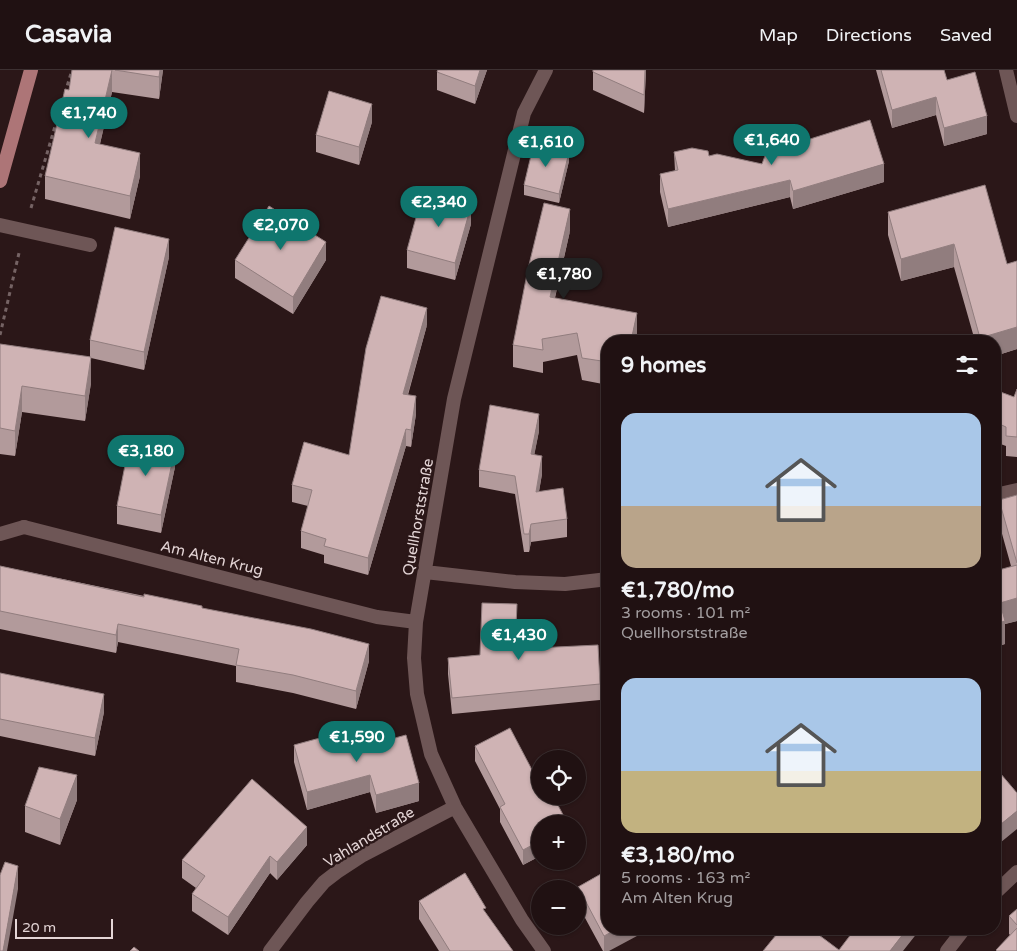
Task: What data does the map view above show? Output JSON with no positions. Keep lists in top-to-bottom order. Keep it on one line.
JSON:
{"streets":{"street":["Quellhorststraße","Am Alten Krug","Vahlandstraße"]},"crossings":[["Quellhorststraße","Am Alten Krug"],["Quellhorststraße","Vahlandstraße"]],"scale_bar":"20 m","page":{"header":"Casavia","nav":["Map","Directions","Saved"],"price":["€1,740","€1,640","€1,610","€2,340","€2,070","€1,780","€3,180","€1,430","€1,590"],"heading":"9 homes","list":[{"name":"€1,780/mo","note":"3 rooms · 101 m² · Quellhorststraße"},{"name":"€3,180/mo","note":"5 rooms · 163 m² · Am Alten Krug"}],"map_buttons":["+","−"],"scale":"20 m"}}
